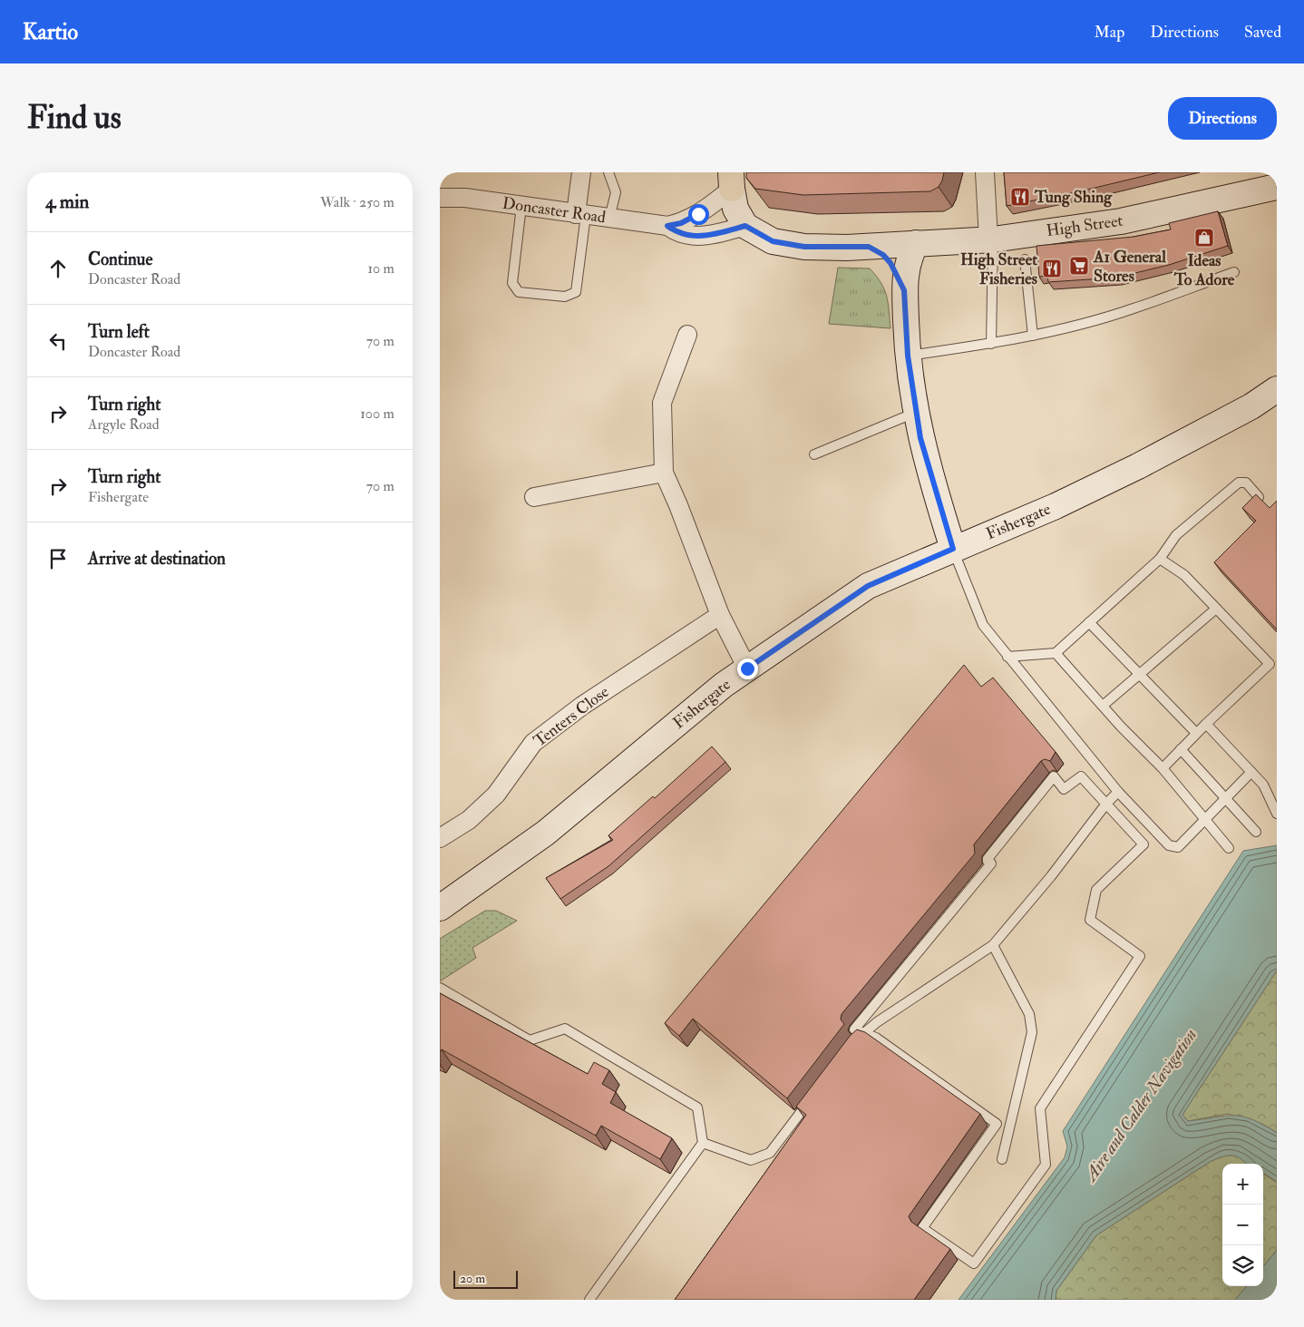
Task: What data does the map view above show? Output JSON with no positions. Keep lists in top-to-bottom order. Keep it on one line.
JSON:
{"streets":{"main road":["Doncaster Road","High Street","Fishergate"],"street":["Tenters Close"]},"water":["Aire and Calder Navigation"],"places":{"restaurant":["Tung Shing","High Street Fisheries"],"shop":["Ideas To Adore"],"supermarket":["A1 General Stores"]},"scale_bar":"20 m","page":{"header":"Kartio","nav":["Map","Directions","Saved"],"buttons":"Directions","title":"Find us","heading":["4 min","Walk · 250 m"],"list":[["Continue","Doncaster Road","10 m"],["Turn left","Doncaster Road","70 m"],["Turn right","Argyle Road","100 m"],["Turn right","Fishergate","70 m"],"Arrive at destination"],"map_buttons":["+","−"],"scale":"20 m"}}
